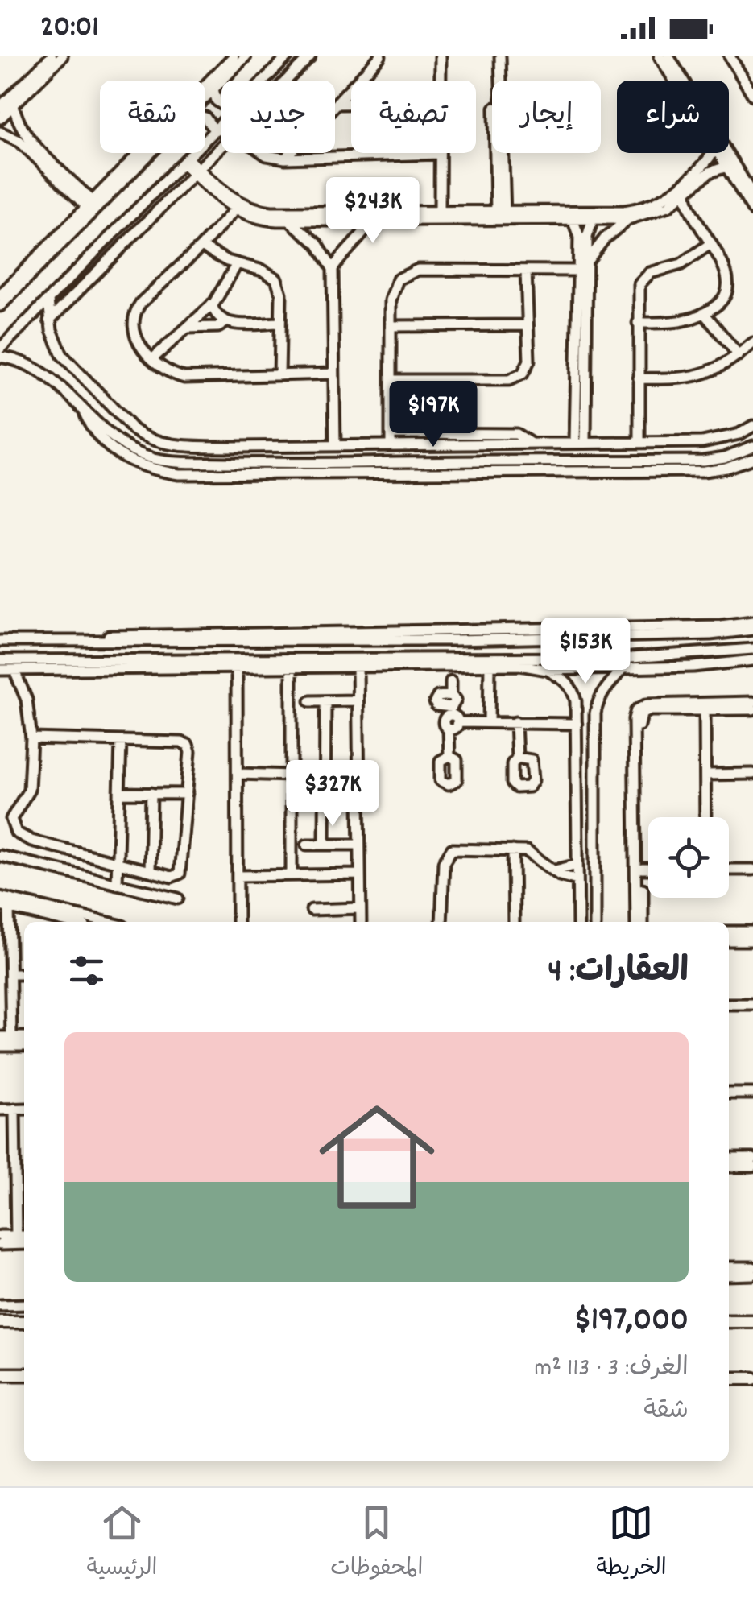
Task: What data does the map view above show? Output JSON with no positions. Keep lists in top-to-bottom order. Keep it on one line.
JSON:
{"page":{"status":"20:01","chip":["شراء","إيجار","تصفية","جديد","شقة"],"price":["$243K","$197K","$153K","$327K"],"heading":"العقارات: 4","list":[{"name":"$197,000","note":"الغرف: 3 · 113 m² · شقة"}],"tabs":["الخريطة","المحفوظات","الرئيسية"]}}
